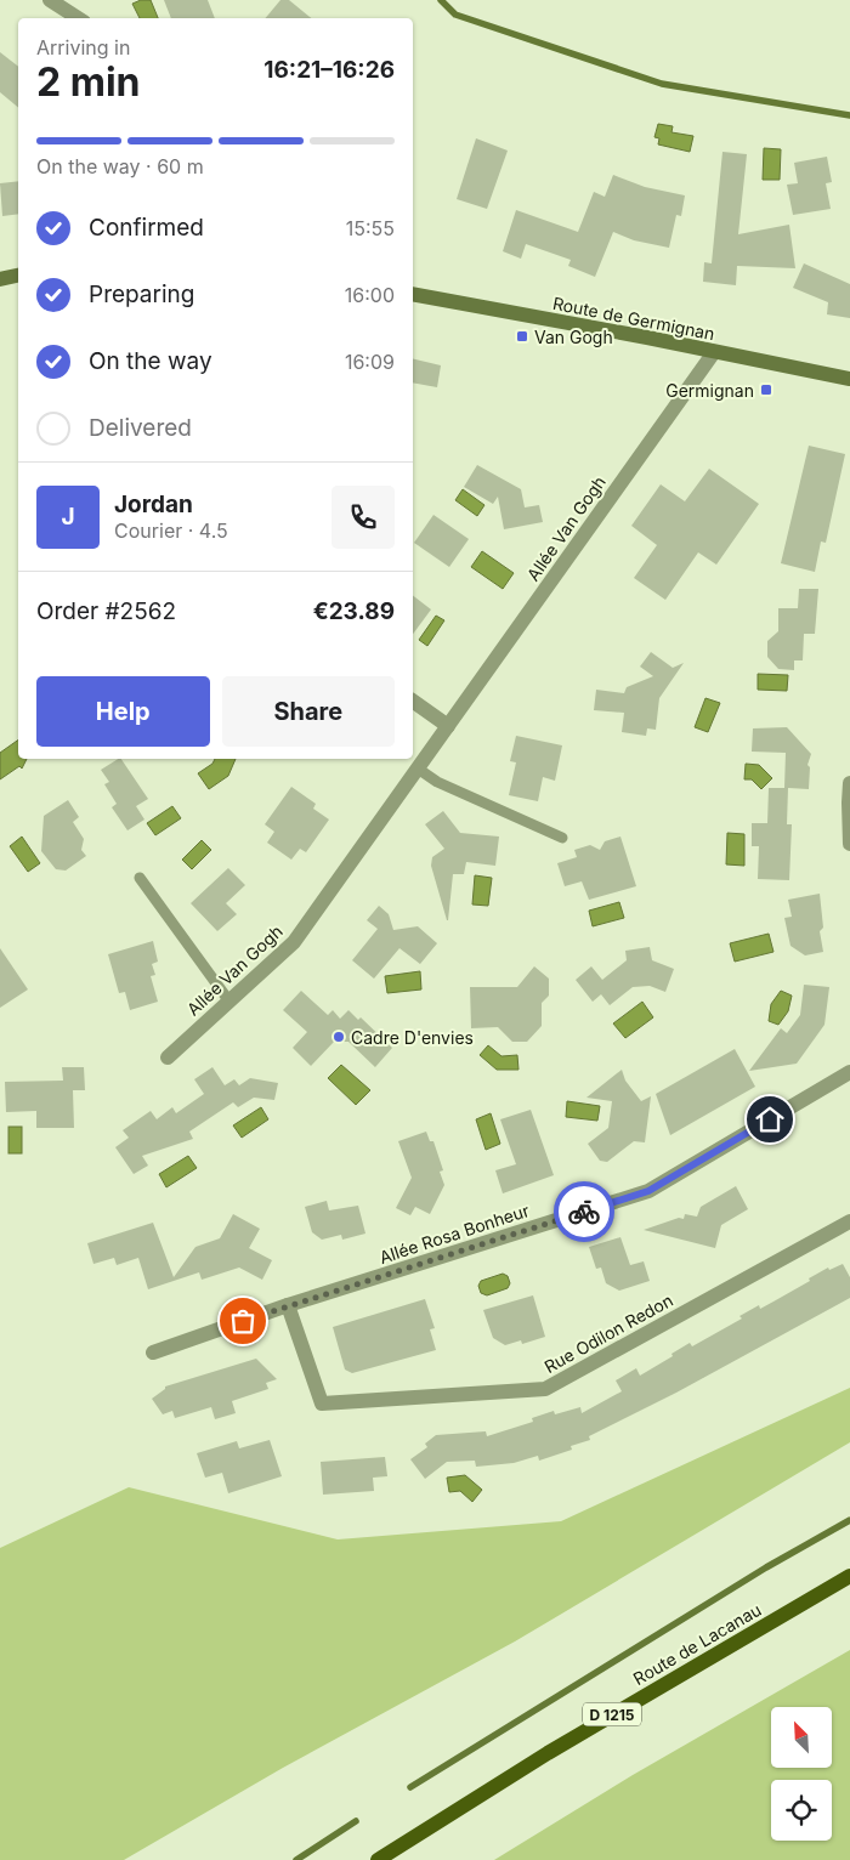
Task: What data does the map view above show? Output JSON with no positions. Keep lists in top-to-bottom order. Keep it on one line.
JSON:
{"streets":{"main road":["Route de Lacanau","D 1215"],"street":["Route de Germignan","Allée Van Gogh","Allée Rosa Bonheur","Rue Odilon Redon"]},"crossings":[["Route de Germignan","Allée Van Gogh"],["Allée Rosa Bonheur","Rue Odilon Redon"]],"places":{"transit":["Van Gogh","Germignan"],"other":["Cadre D'envies"]},"north":"top left","page":{"heading":["2 min","Arriving in","16:21–16:26"],"panel":["Jordan","Courier · 4.5","Order #2562","€23.89"],"bar":"On the way · 60 m","list":[["Confirmed","15:55"],["Preparing","16:00"],["On the way","16:09"],"Delivered"],"round":"J","buttons":["Help","Share"]}}
